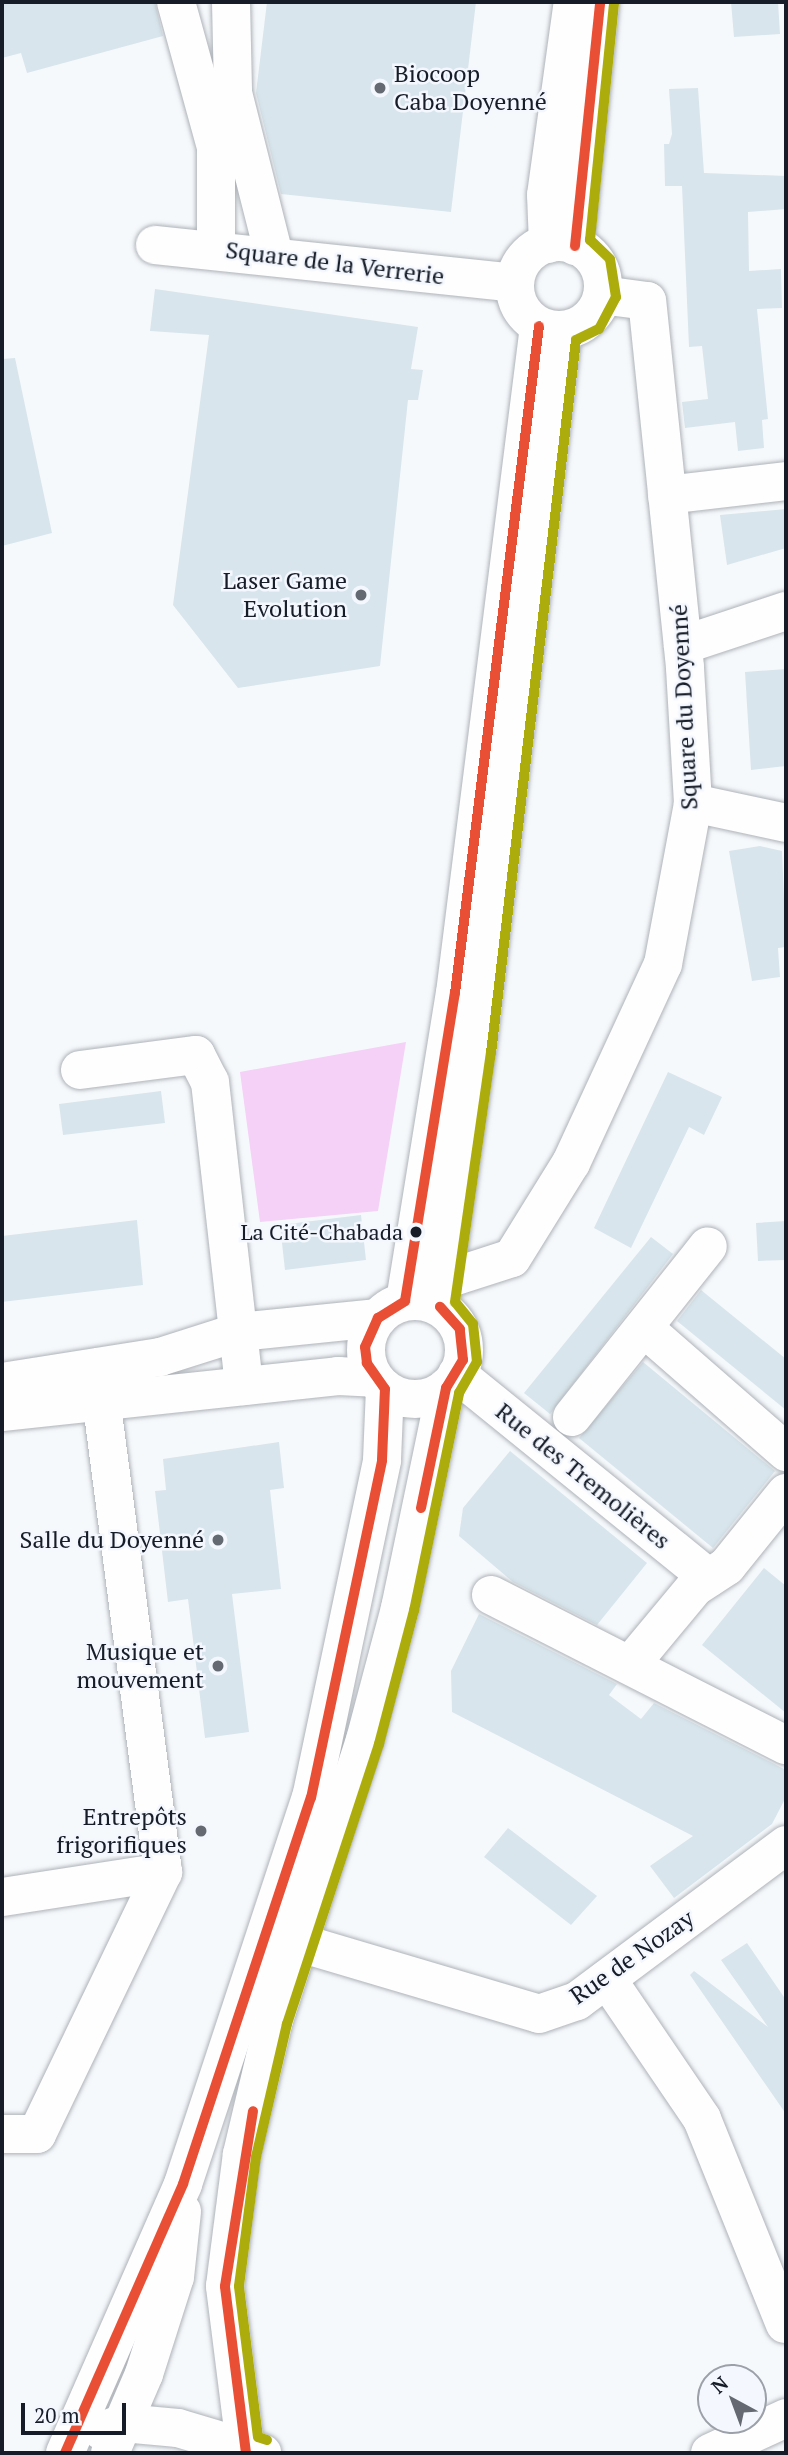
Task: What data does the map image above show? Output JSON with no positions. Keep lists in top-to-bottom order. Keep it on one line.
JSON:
{"streets":{"main road":["Square de la Verrerie","Square du Doyenné","Rue des Tremolières","Rue de Nozay"]},"crossings":[["Square de la Verrerie","Square du Doyenné"],["Square du Doyenné","Rue des Tremolières"]],"places":["Biocoop Caba Doyenné","Laser Game Evolution","La Cité-Chabada","Salle du Doyenné","Musique et mouvement","Entrepôts frigorifiques"],"scale_bar":"20 m","north":"top left"}
